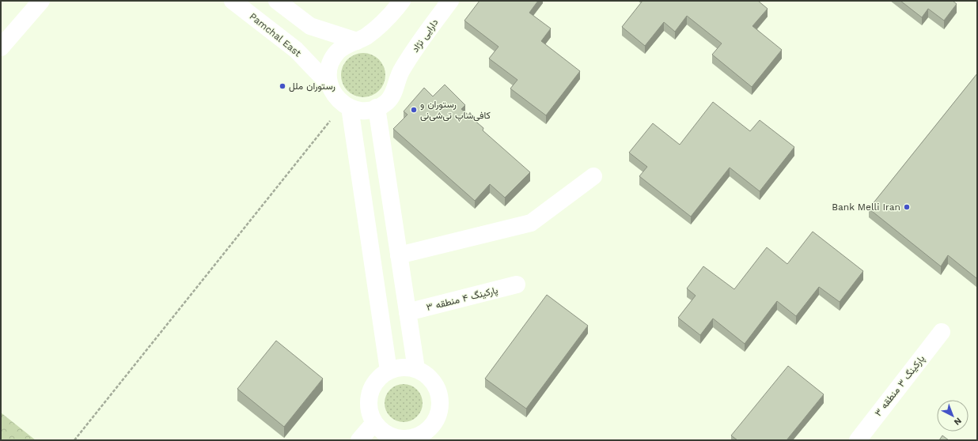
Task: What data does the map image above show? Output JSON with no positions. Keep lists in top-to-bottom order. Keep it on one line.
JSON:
{"streets":{"street":["Pamchal East","دارایی نژاد","پارکینگ ۴ منطقه ۳","پارکینگ ۳ منطقه ۳"]},"places":["رستوران ملل","رستوران و کافی‌شاپ تی‌شی‌نی","Bank Melli Iran"],"north":"bottom right"}
